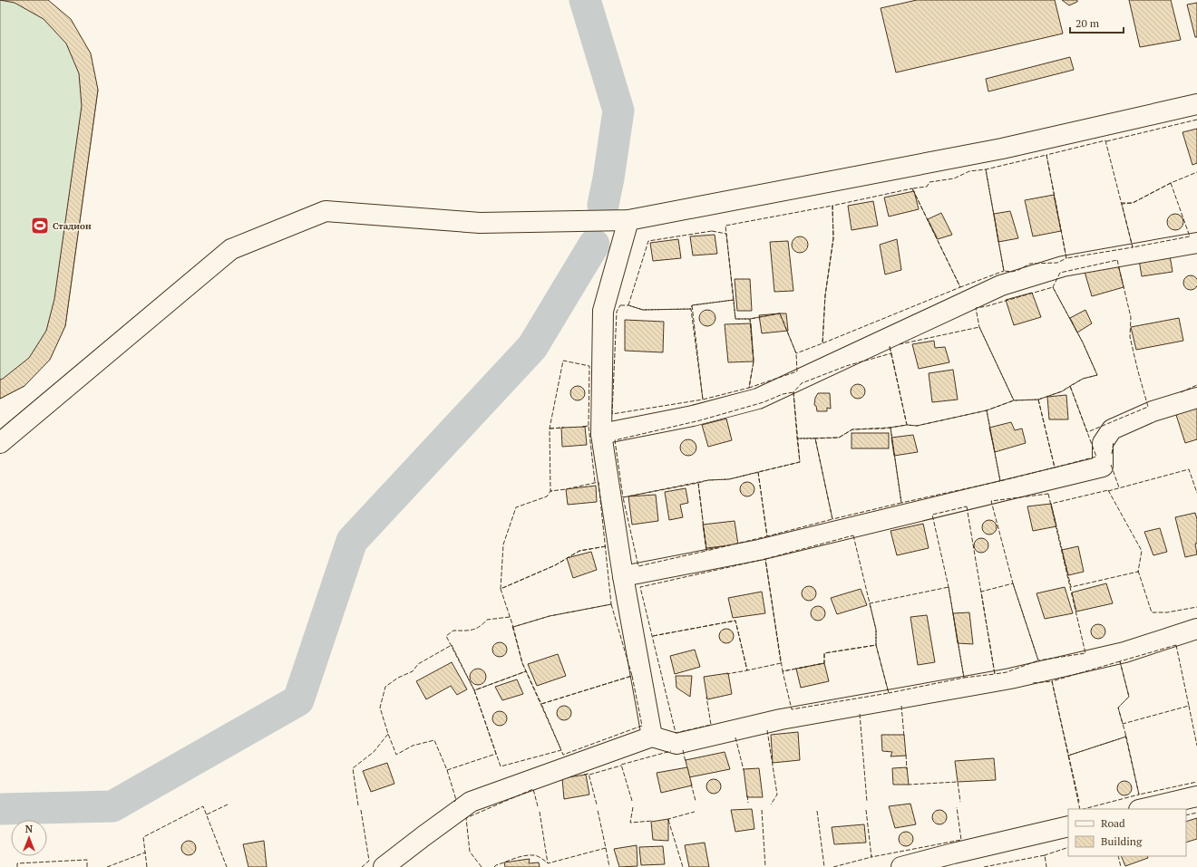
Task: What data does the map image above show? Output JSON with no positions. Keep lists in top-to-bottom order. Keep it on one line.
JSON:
{"places":{"sports":["Стадион"]},"legend":["Road","Building"],"scale_bar":"20 m","north":"top"}
